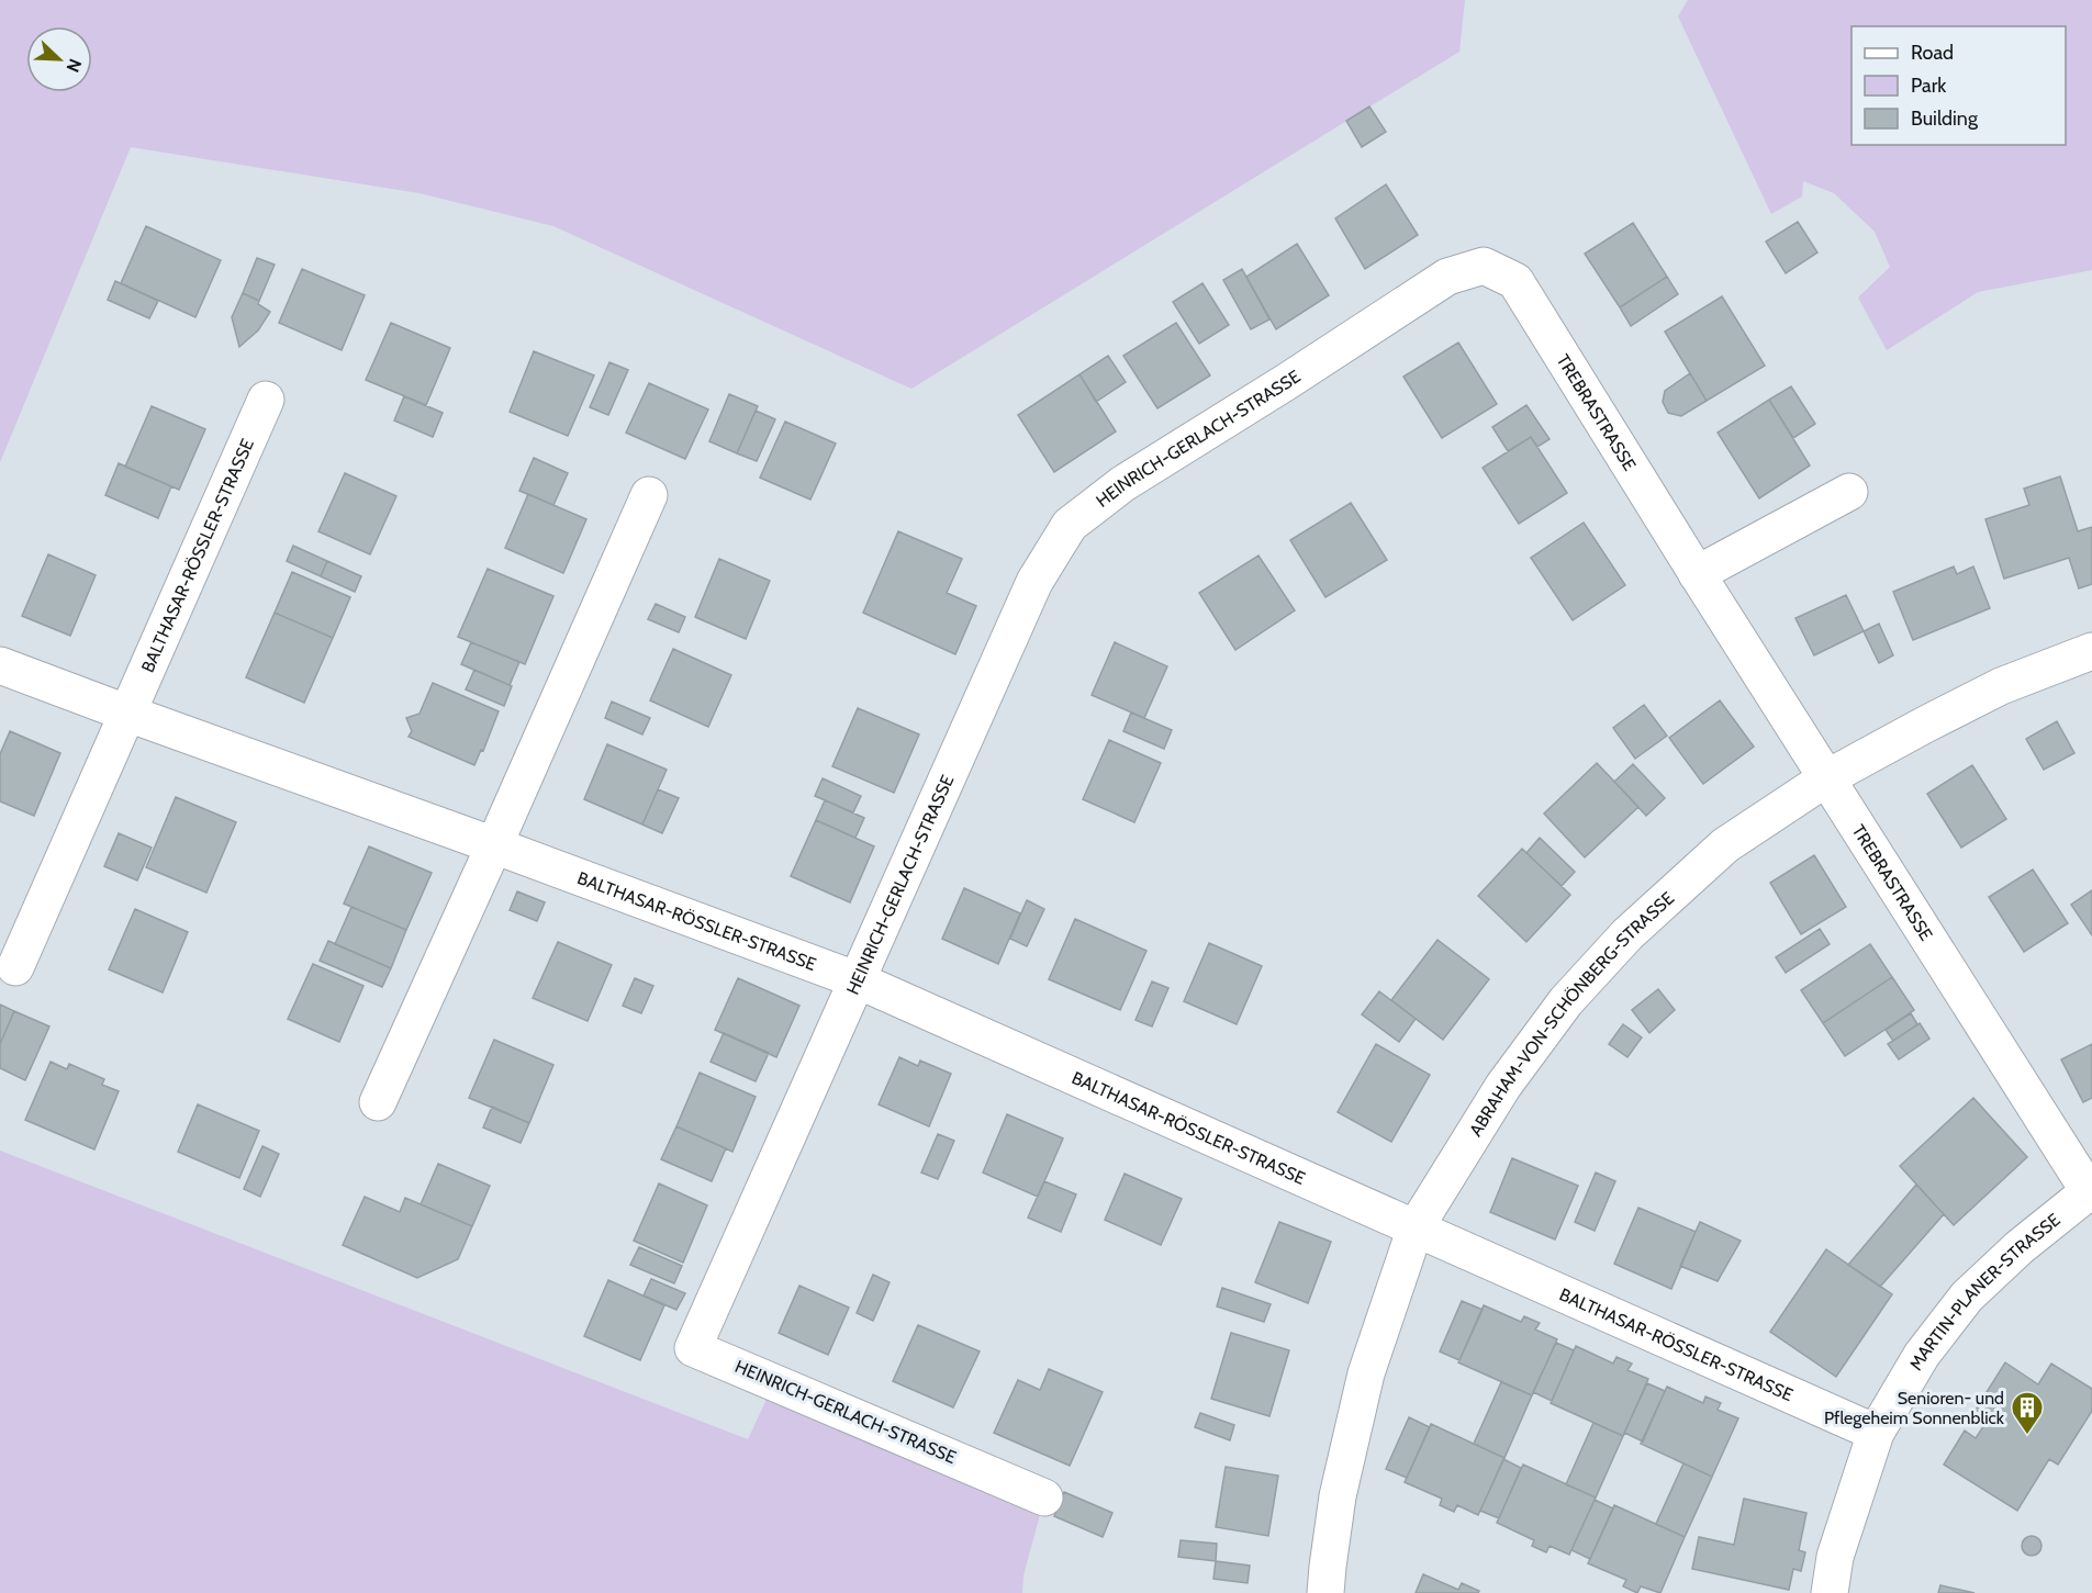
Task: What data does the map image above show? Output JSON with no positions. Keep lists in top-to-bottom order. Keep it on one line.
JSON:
{"streets":{"street":["TREBRASTRASSE","HEINRICH-GERLACH-STRASSE","BALTHASAR-RÖSSLER-STRASSE","ABRAHAM-VON-SCHÖNBERG-STRASSE","MARTIN-PLANER-STRASSE"]},"crossings":[["TREBRASTRASSE","HEINRICH-GERLACH-STRASSE"],["TREBRASTRASSE","ABRAHAM-VON-SCHÖNBERG-STRASSE"],["TREBRASTRASSE","MARTIN-PLANER-STRASSE"],["HEINRICH-GERLACH-STRASSE","BALTHASAR-RÖSSLER-STRASSE"],["BALTHASAR-RÖSSLER-STRASSE","ABRAHAM-VON-SCHÖNBERG-STRASSE"],["BALTHASAR-RÖSSLER-STRASSE","MARTIN-PLANER-STRASSE"]],"places":{"building":["Senioren- und Pflegeheim Sonnenblick"]},"legend":["Road","Park","Building"],"north":"bottom right"}
